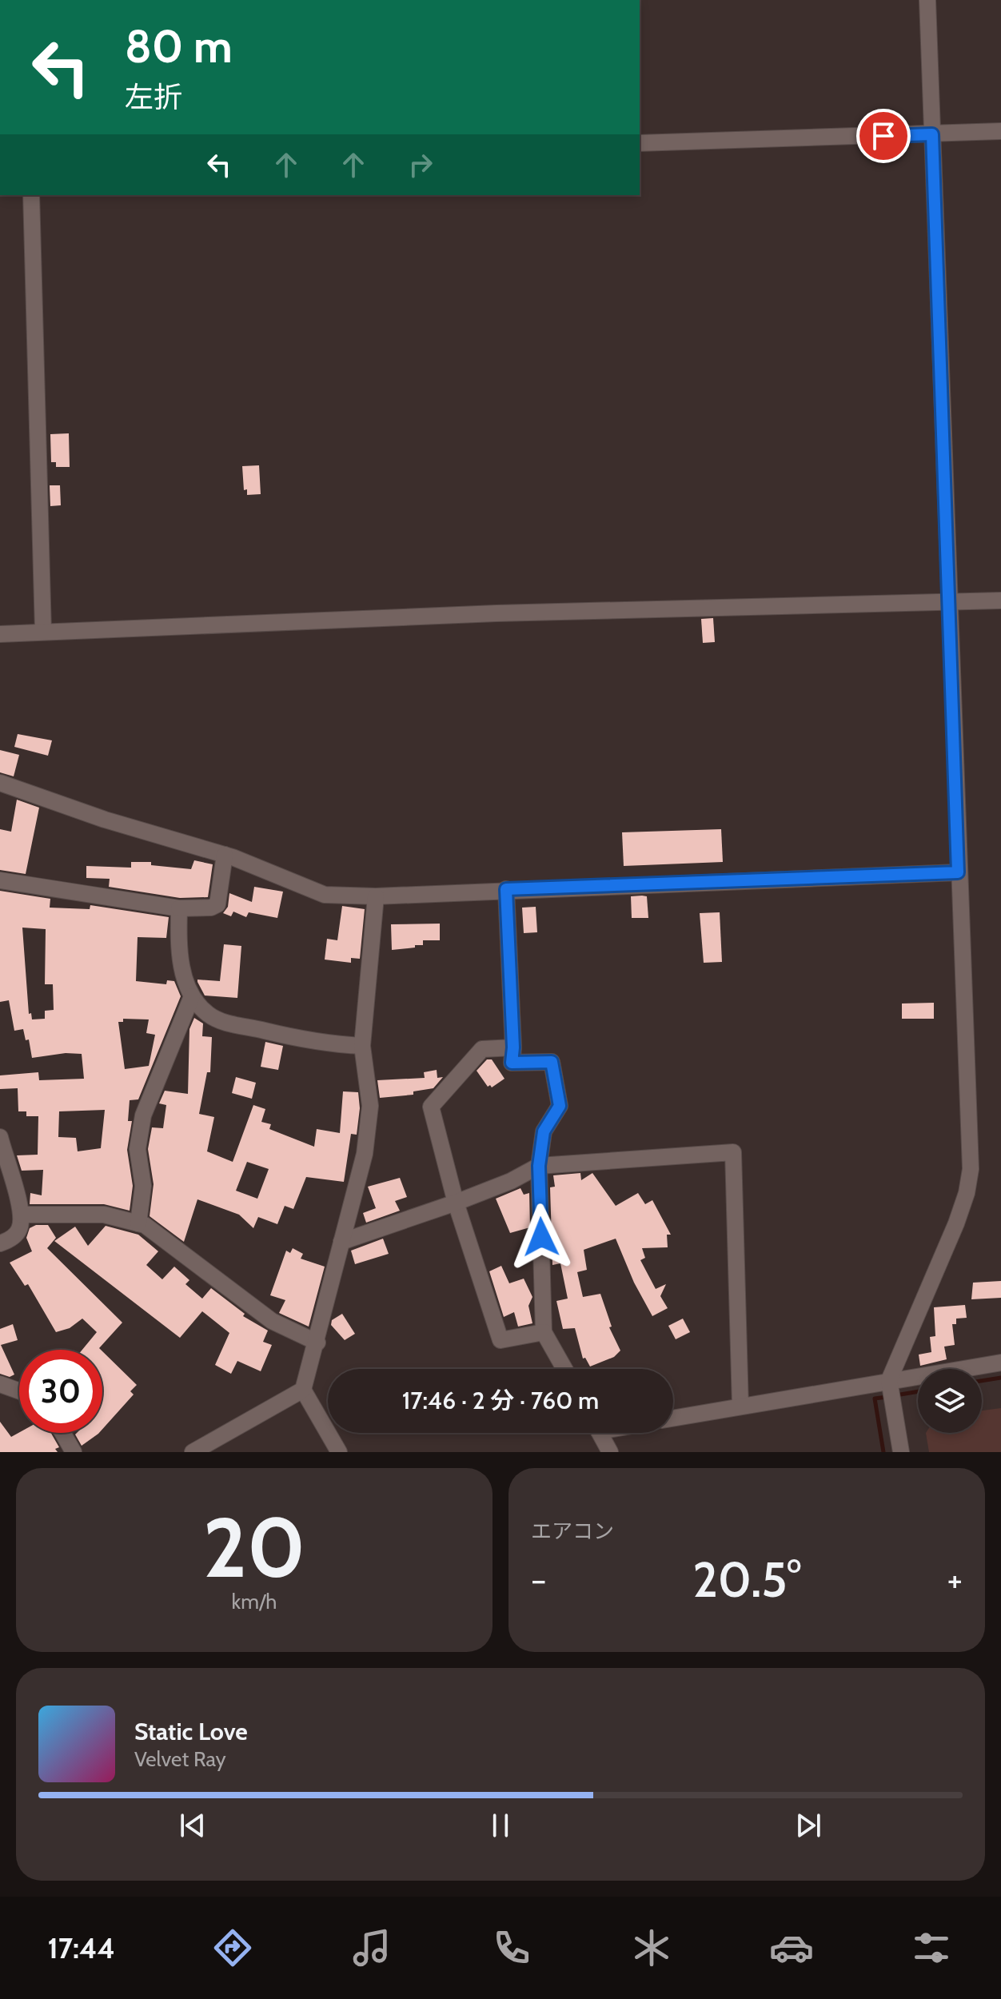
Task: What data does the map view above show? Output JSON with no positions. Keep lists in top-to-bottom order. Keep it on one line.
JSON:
{"page":{"turn":["80 m","左折"],"limit":"30","trip":"17:46 · 2 分 · 760 m","tile":[["20","km/h"],"エアコン"],"heat":["−","20.5°","+"],"song":["Static Love","Velvet Ray"],"tabs":"17:44"}}
